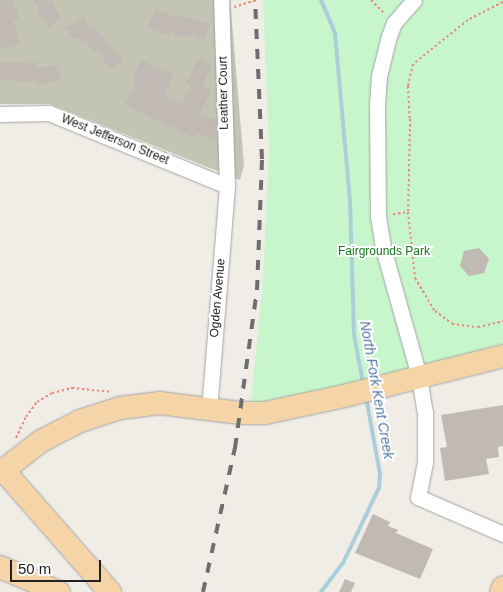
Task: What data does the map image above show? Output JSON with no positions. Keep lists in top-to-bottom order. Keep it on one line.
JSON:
{"streets":{"street":["Leather Court","West Jefferson Street","Ogden Avenue"]},"crossings":[["Leather Court","West Jefferson Street"],["Leather Court","Ogden Avenue"],["West Jefferson Street","Ogden Avenue"]],"water":["North Fork Kent Creek"],"parks":["Fairgrounds Park"],"scale_bar":"50 m"}
